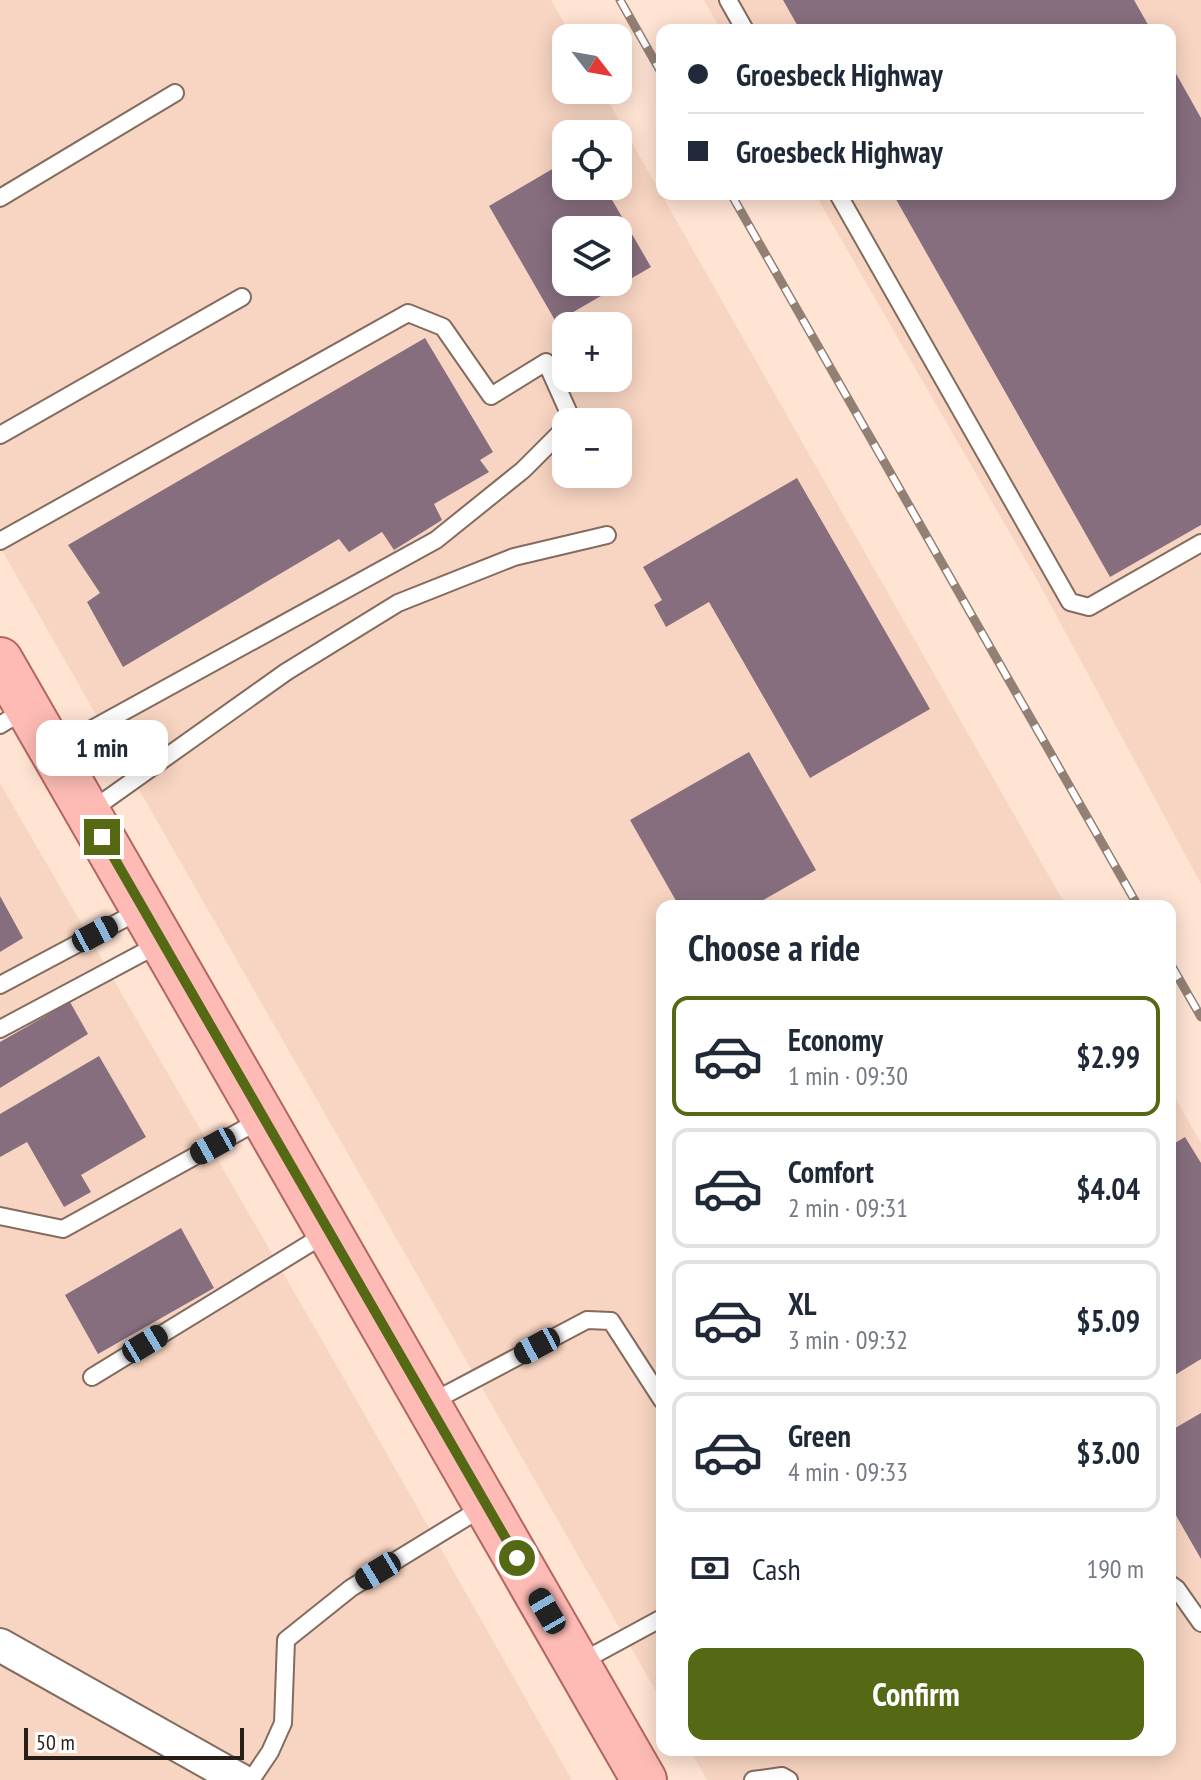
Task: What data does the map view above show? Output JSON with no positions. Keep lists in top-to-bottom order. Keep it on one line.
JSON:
{"scale_bar":"50 m","north":"bottom right","page":{"map_buttons":["+","−"],"banner":["Groesbeck Highway","Groesbeck Highway"],"bubble":"1 min","heading":"Choose a ride","list":[{"name":"Economy","note":"1 min · 09:30","value":"$2.99"},{"name":"Comfort","note":"2 min · 09:31","value":"$4.04"},{"name":"XL","note":"3 min · 09:32","value":"$5.09"},{"name":"Green","note":"4 min · 09:33","value":"$3.00"}],"pay":["Cash","190 m"],"buttons":"Confirm","scale":"50 m"}}
